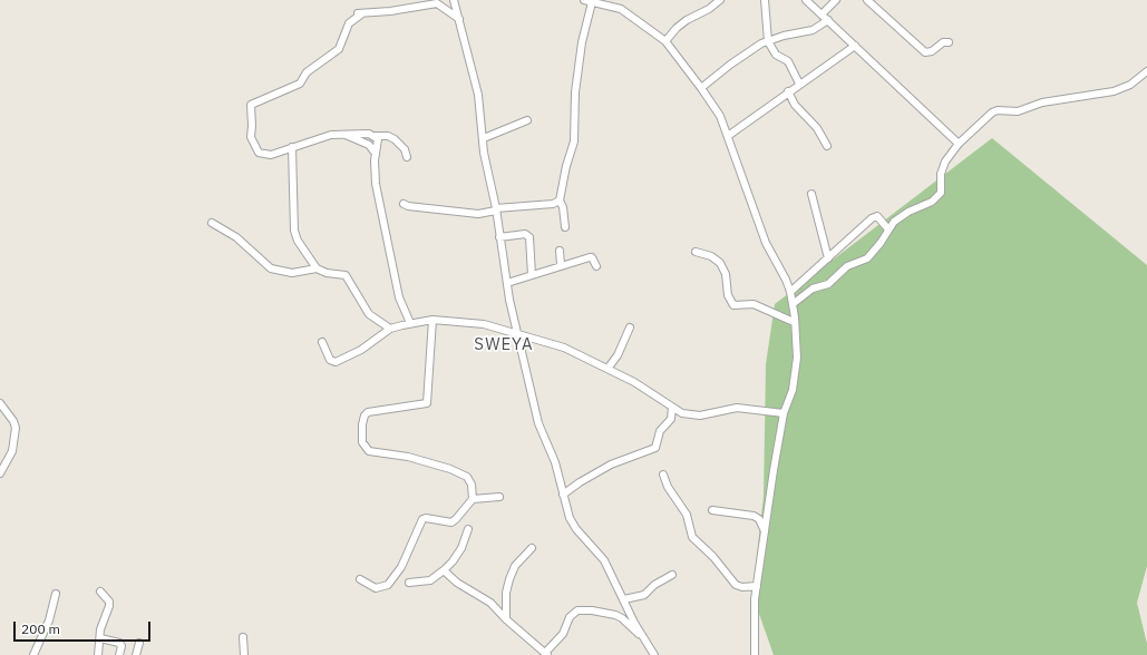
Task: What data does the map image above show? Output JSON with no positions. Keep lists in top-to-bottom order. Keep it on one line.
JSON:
{"districts":["SWEYA"],"scale_bar":"200 m"}
